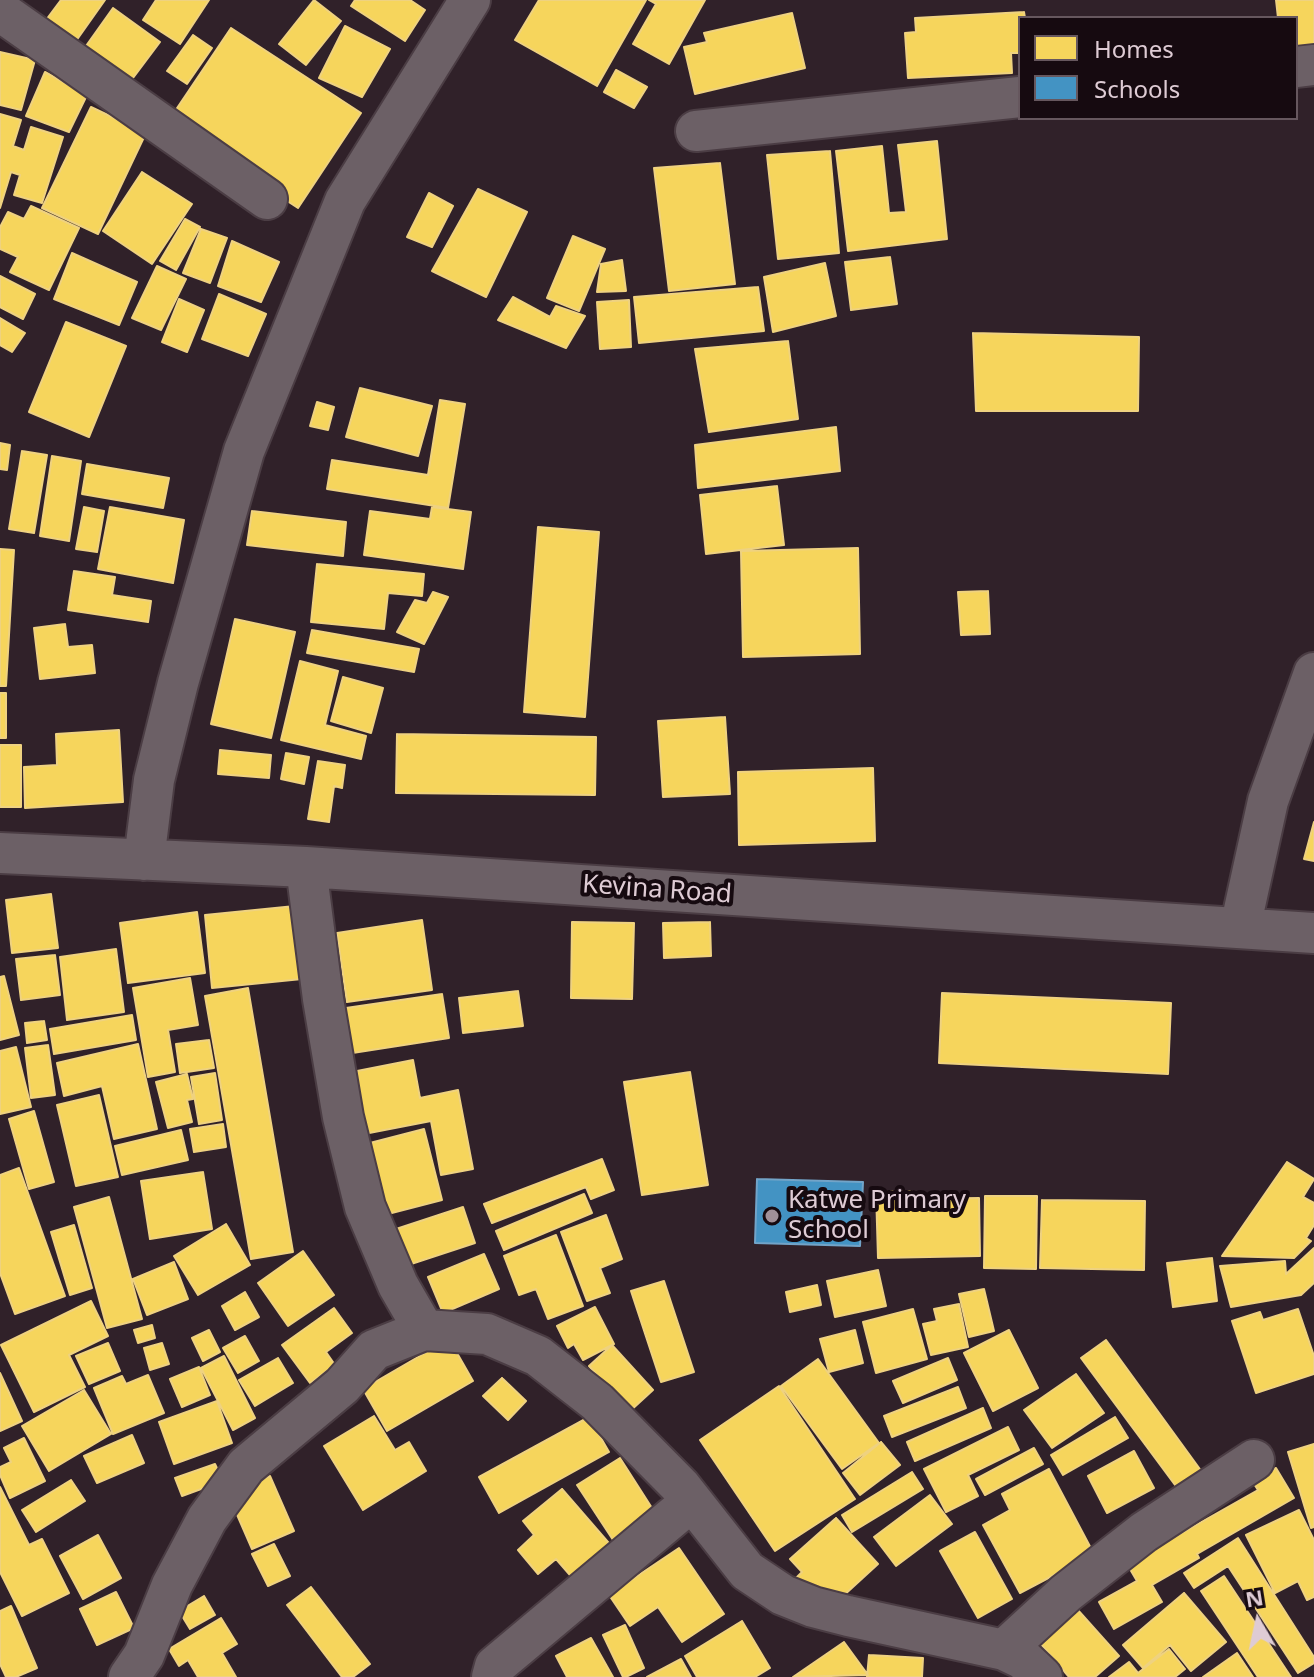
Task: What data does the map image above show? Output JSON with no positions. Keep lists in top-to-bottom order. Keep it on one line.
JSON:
{"streets":{"street":["Kevina Road"]},"places":["Katwe Primary School"],"legend":["Homes","Schools"],"north":"top"}
